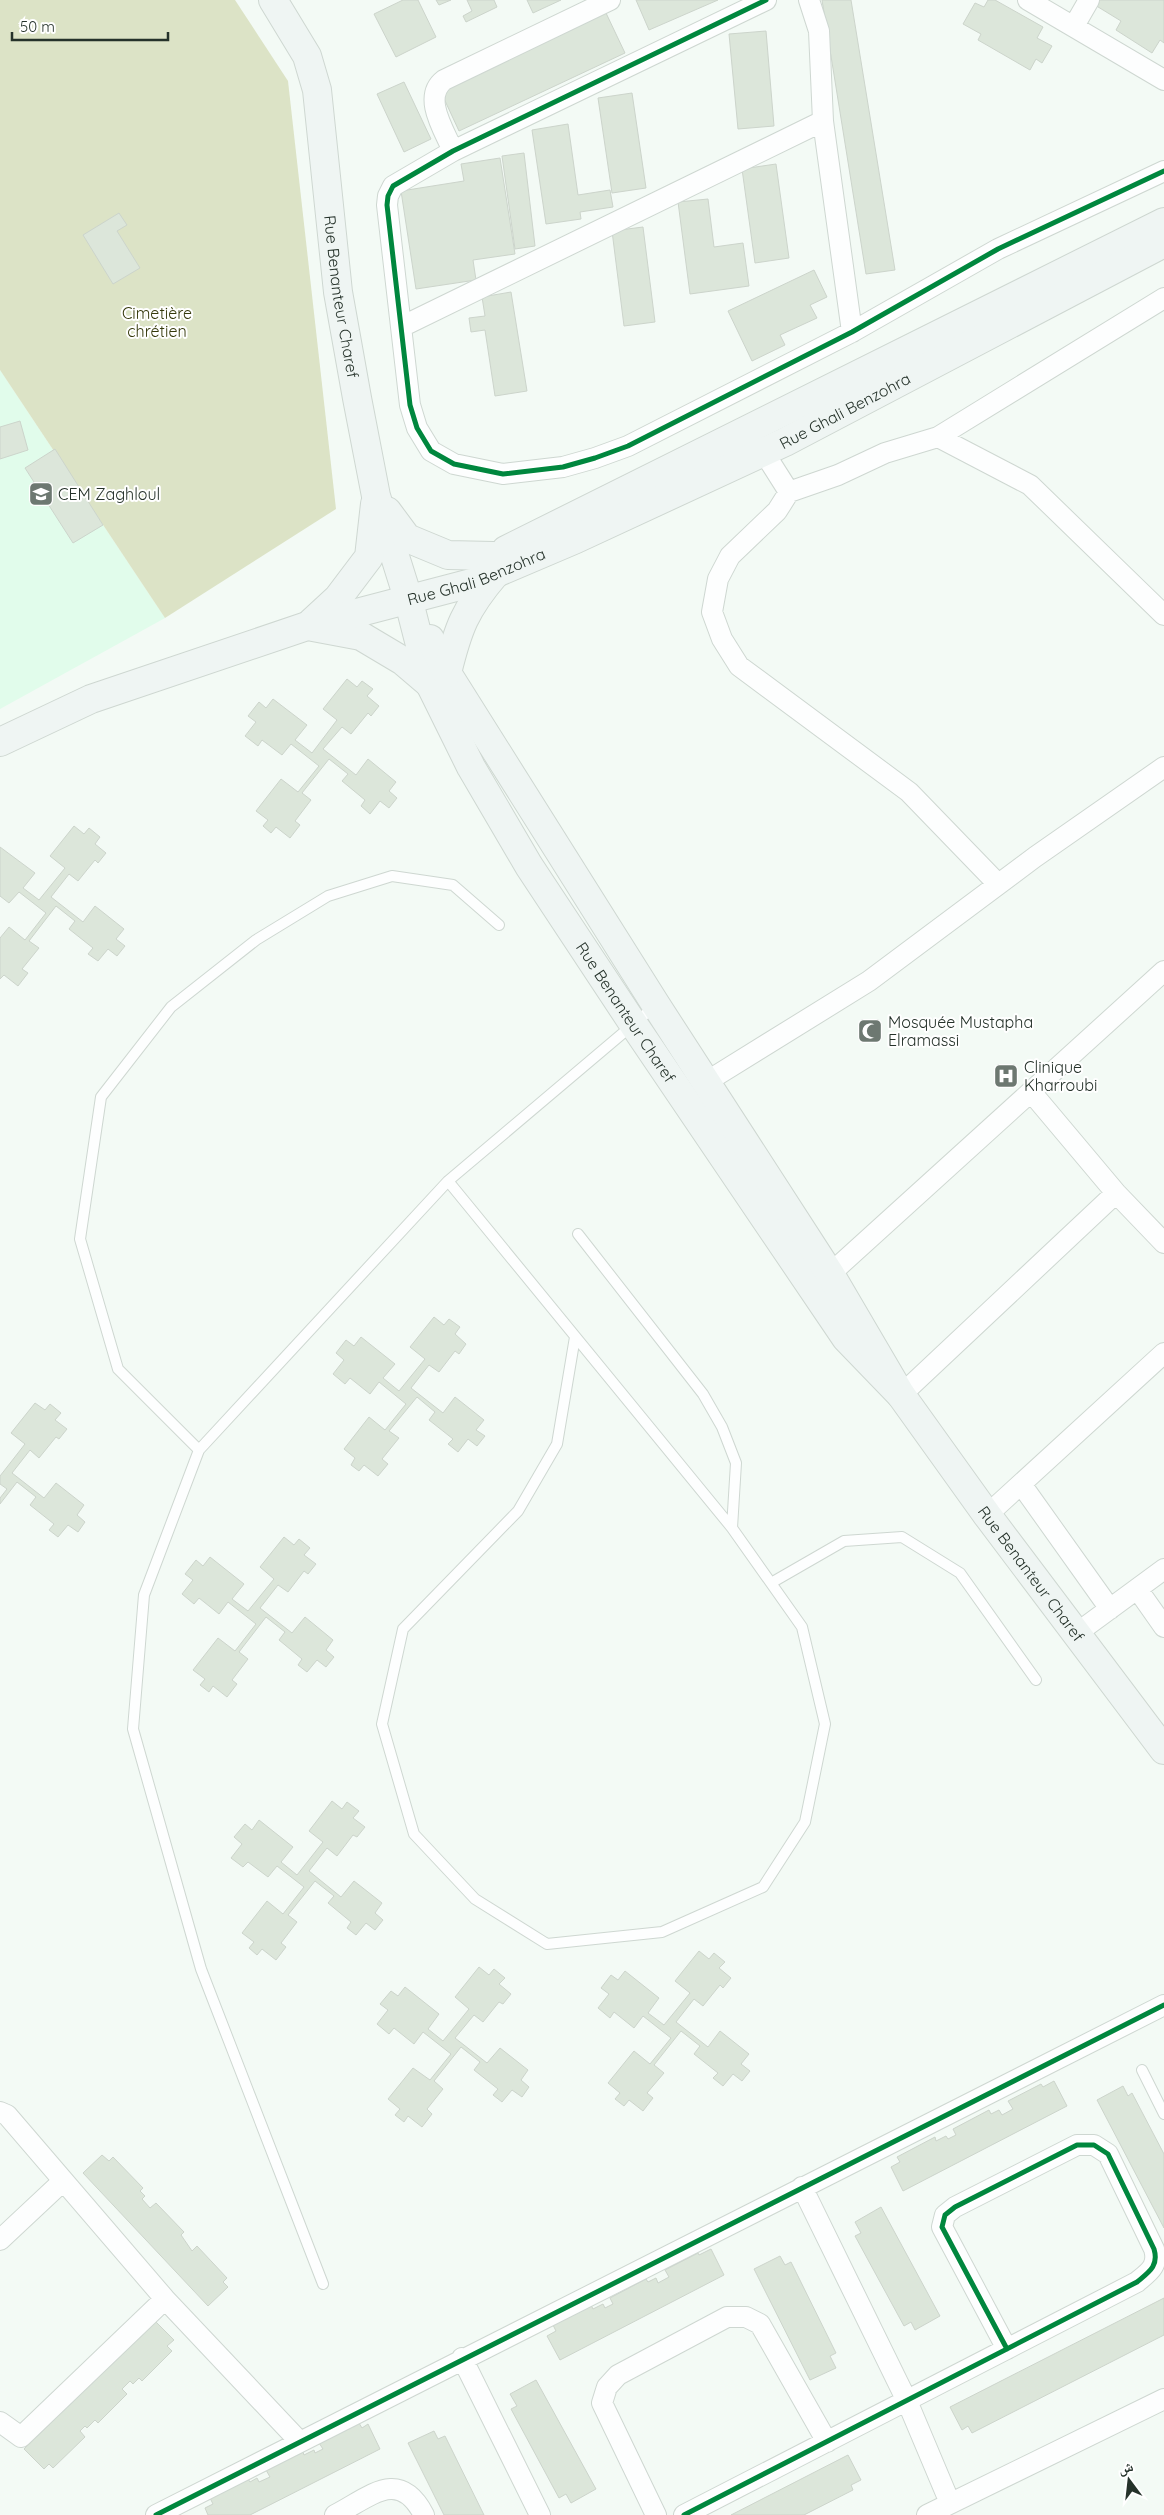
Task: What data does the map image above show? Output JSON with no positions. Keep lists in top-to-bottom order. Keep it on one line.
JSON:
{"streets":{"main road":["Rue Benanteur Charef","Rue Ghali Benzohra"]},"crossings":[["Rue Benanteur Charef","Rue Ghali Benzohra"]],"parks":["Cimetière chrétien"],"places":{"school or university":["CEM Zaghloul"],"mosque":["Mosquée Mustapha Elramassi"],"hospital":["Clinique Kharroubi"]},"scale_bar":"50 m","north":"top"}
